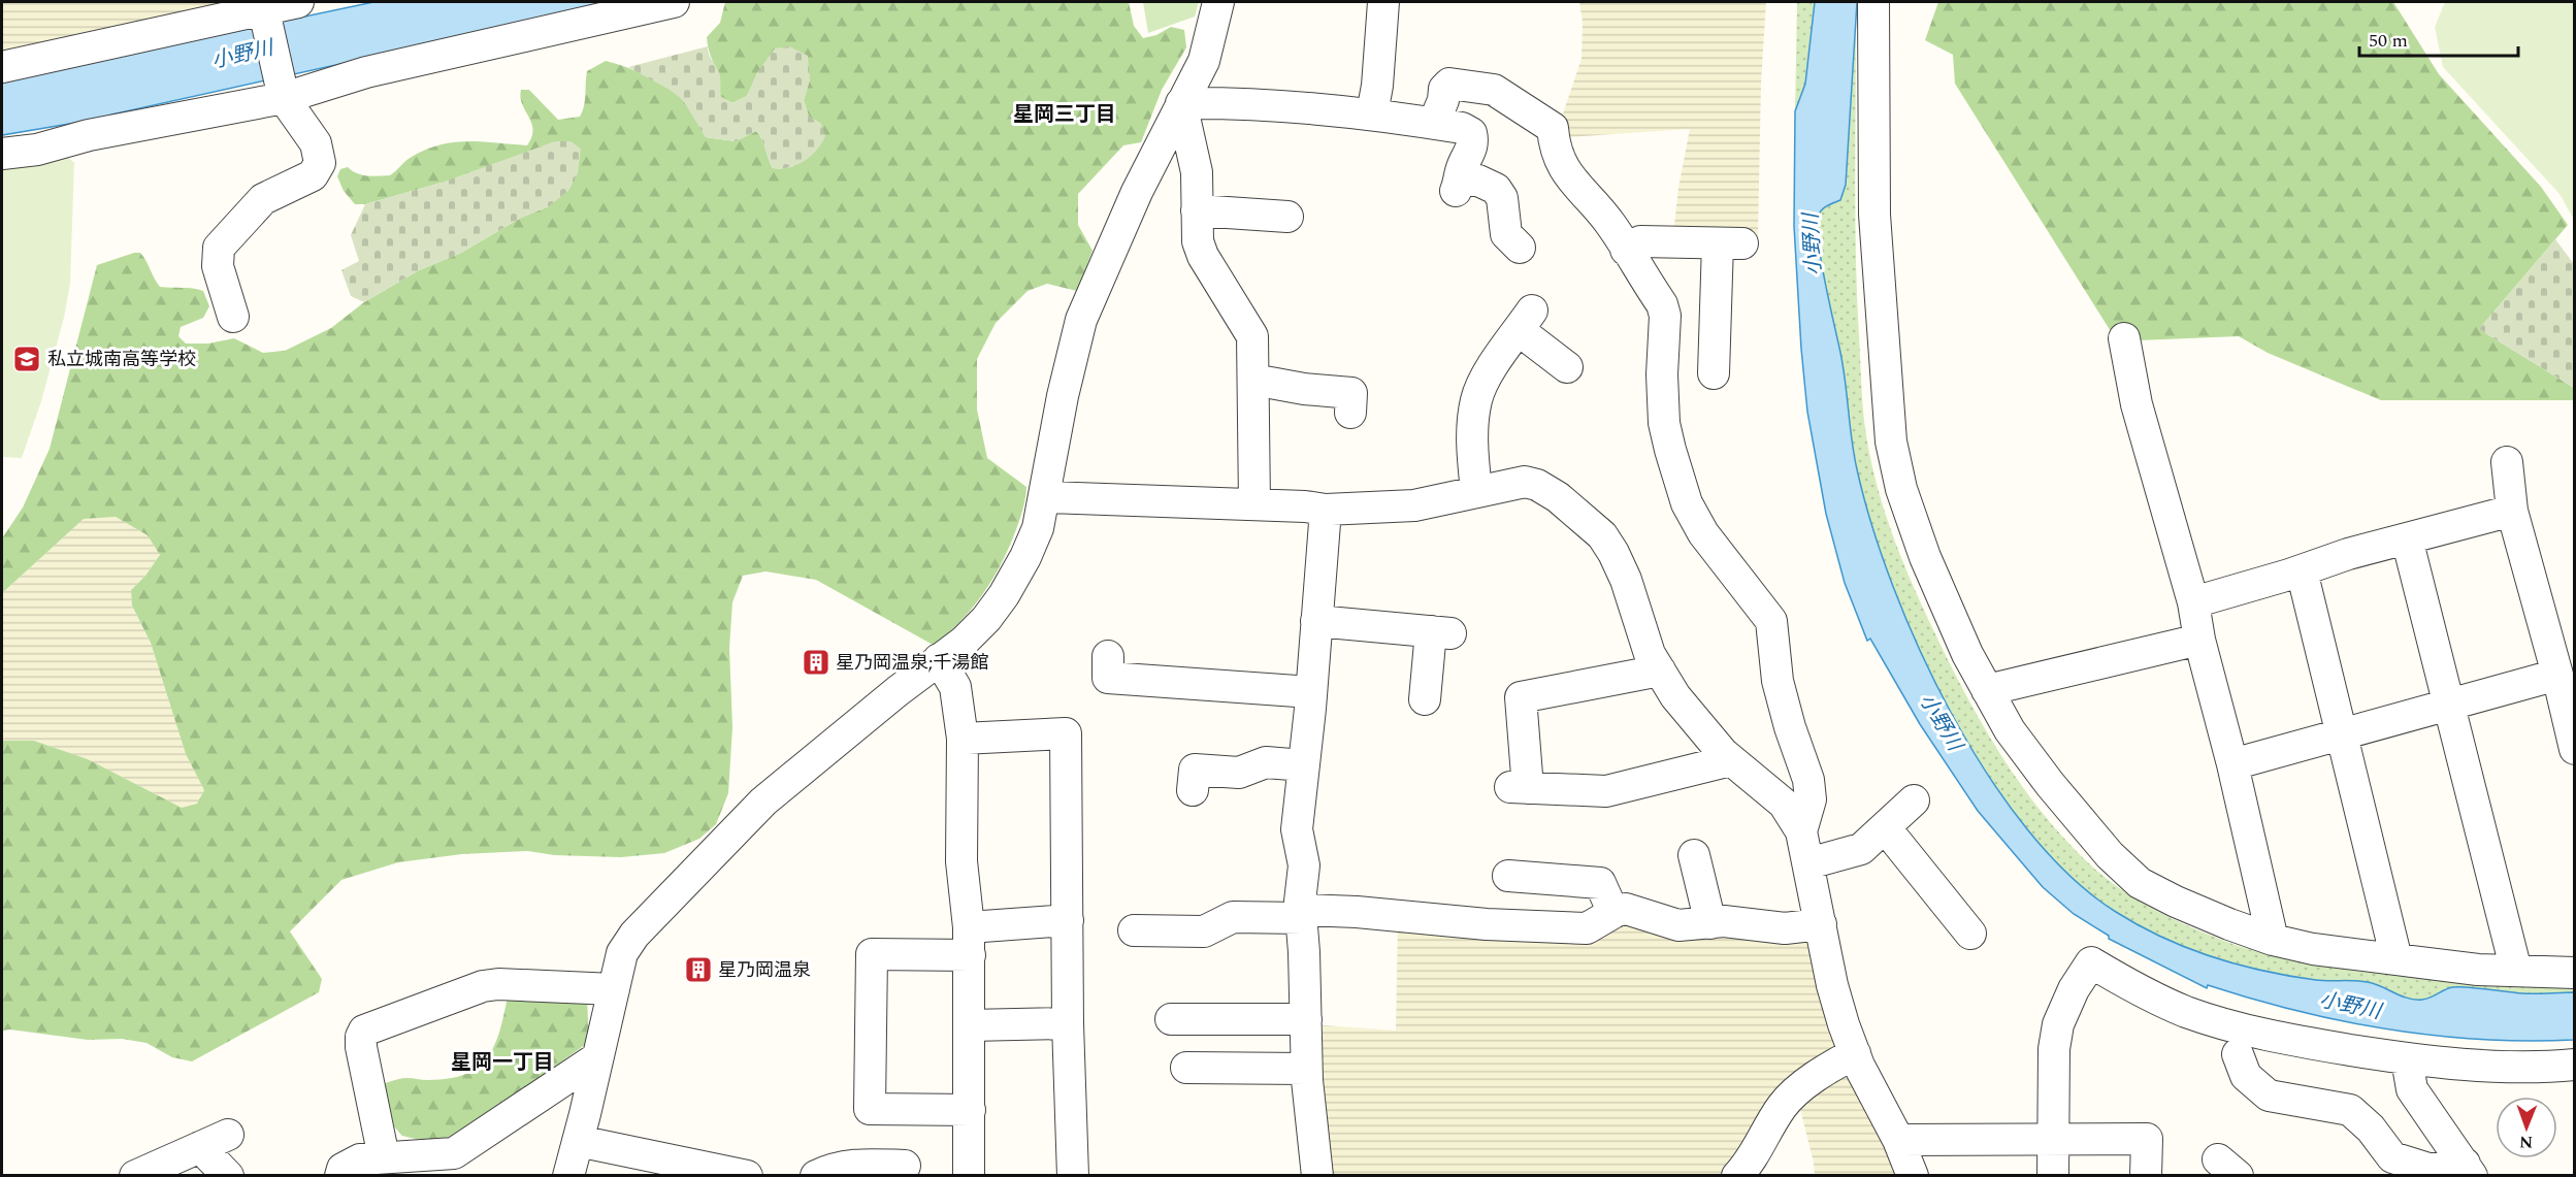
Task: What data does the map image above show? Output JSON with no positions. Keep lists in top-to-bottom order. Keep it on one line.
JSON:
{"districts":["星岡三丁目","星岡一丁目"],"water":["小野川"],"places":{"school or university":["私立城南高等学校"],"building":["星乃岡温泉;千湯館","星乃岡温泉"]},"scale_bar":"50 m","north":"bottom"}
